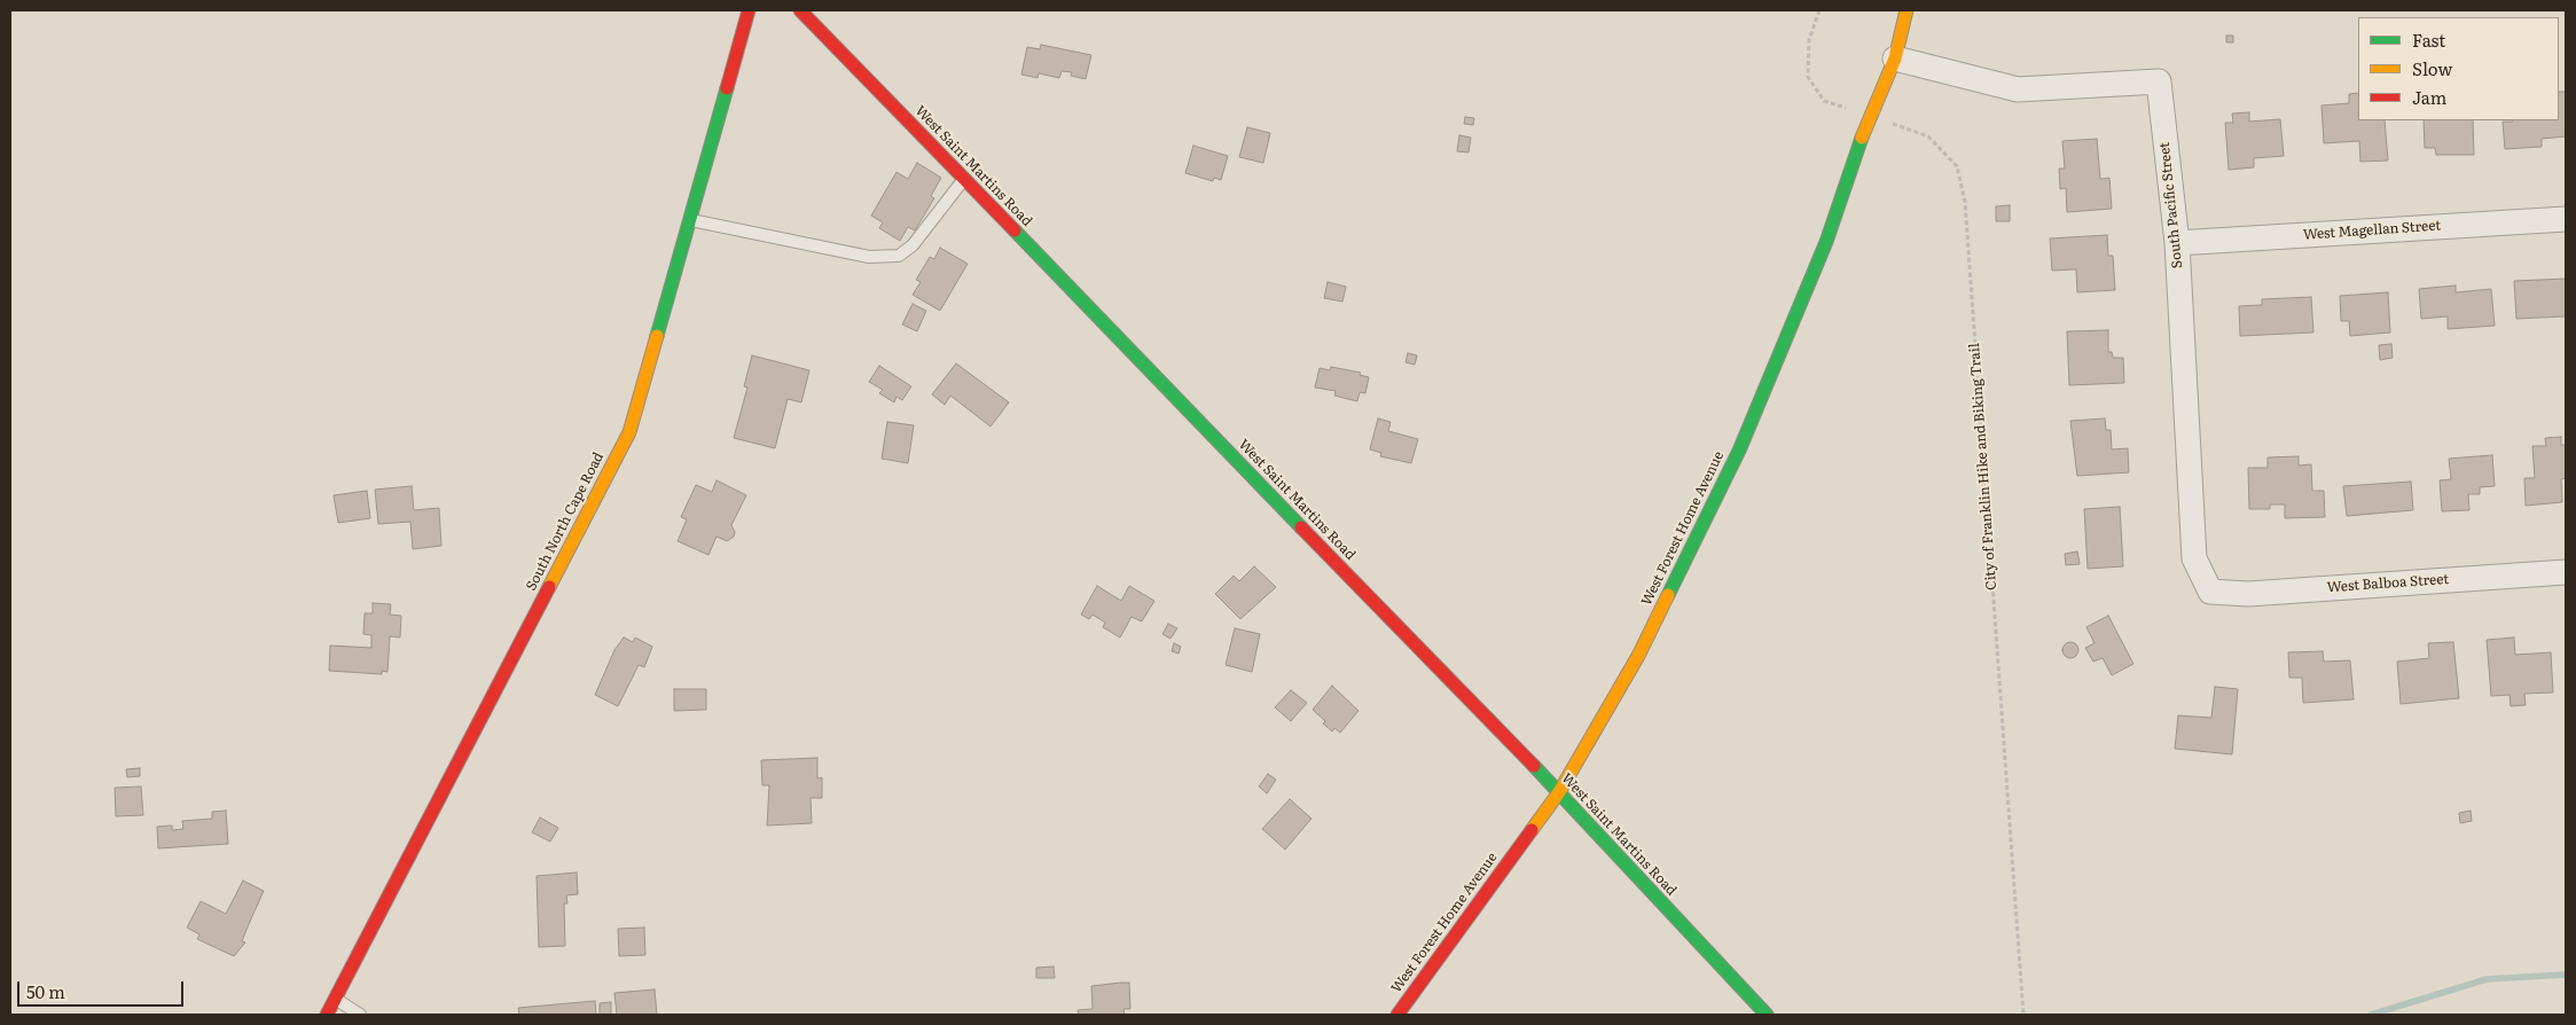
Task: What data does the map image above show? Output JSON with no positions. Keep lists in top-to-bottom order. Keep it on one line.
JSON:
{"streets":{"street":["West Saint Martins Road","South Pacific Street","West Magellan Street","South North Cape Road","West Forest Home Avenue","West Balboa Street"],"path":["City of Franklin Hike and Biking Trail"]},"crossings":[["West Saint Martins Road","West Forest Home Avenue"],["South Pacific Street","West Magellan Street"],["South Pacific Street","West Forest Home Avenue"],["South Pacific Street","West Balboa Street"],["City of Franklin Hike and Biking Trail","West Forest Home Avenue"]],"legend":["Fast","Slow","Jam"],"scale_bar":"50 m"}
